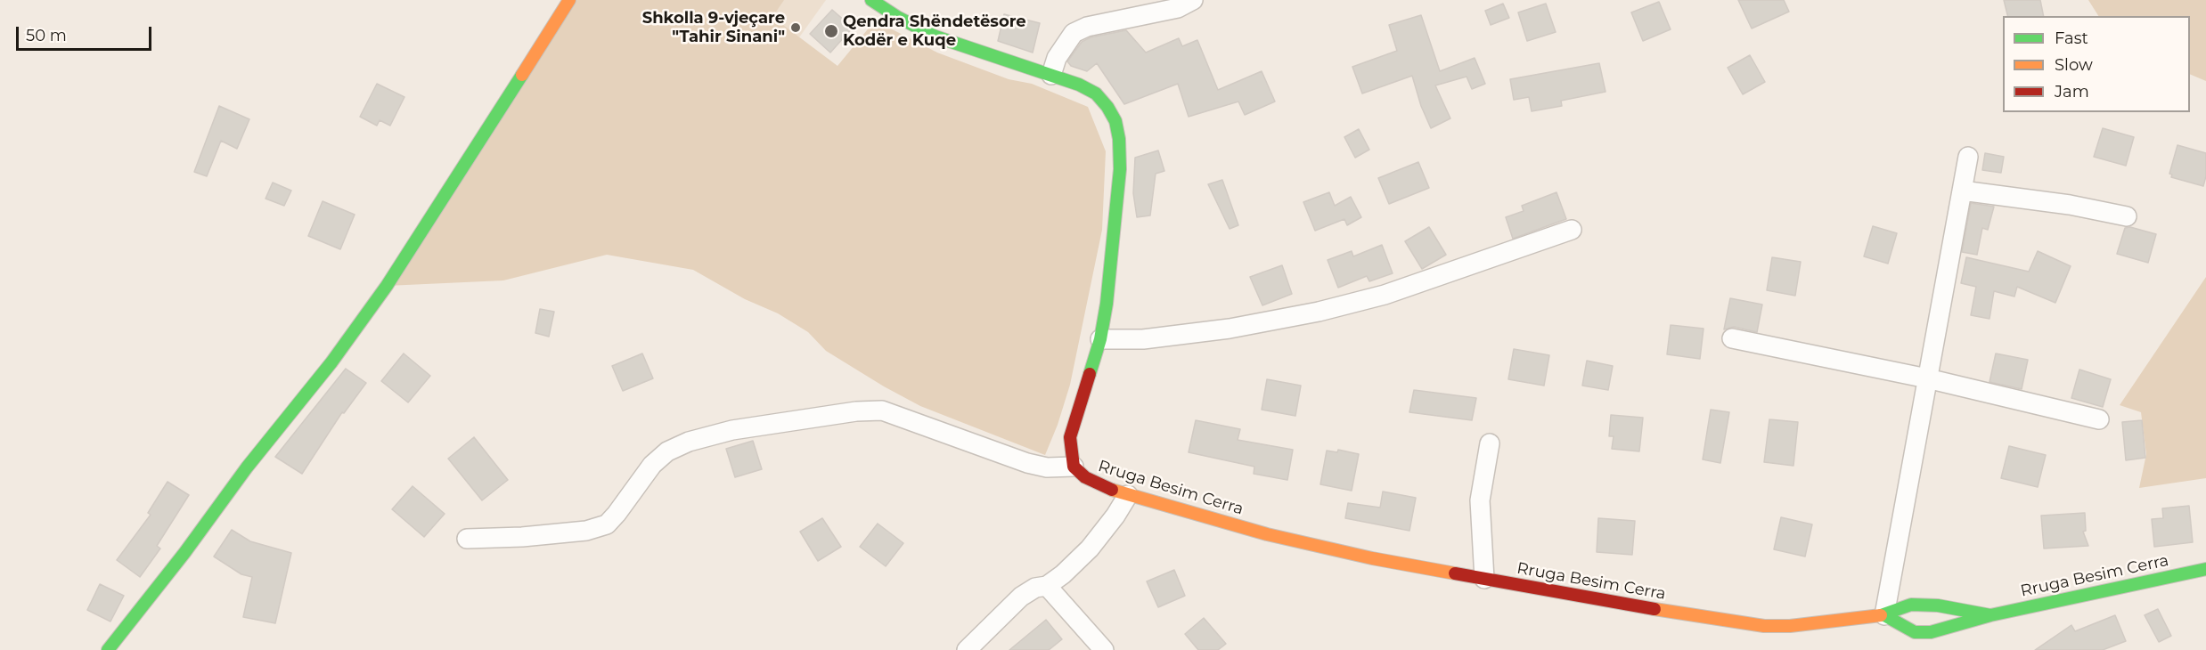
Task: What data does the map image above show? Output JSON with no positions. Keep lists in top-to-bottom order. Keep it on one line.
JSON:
{"streets":{"street":["Rruga Besim Cerra"]},"places":["Shkolla 9-vjeçare \"Tahir Sinani\"","Qendra Shëndetësore Kodër e Kuqe"],"legend":["Fast","Slow","Jam"],"scale_bar":"50 m"}
